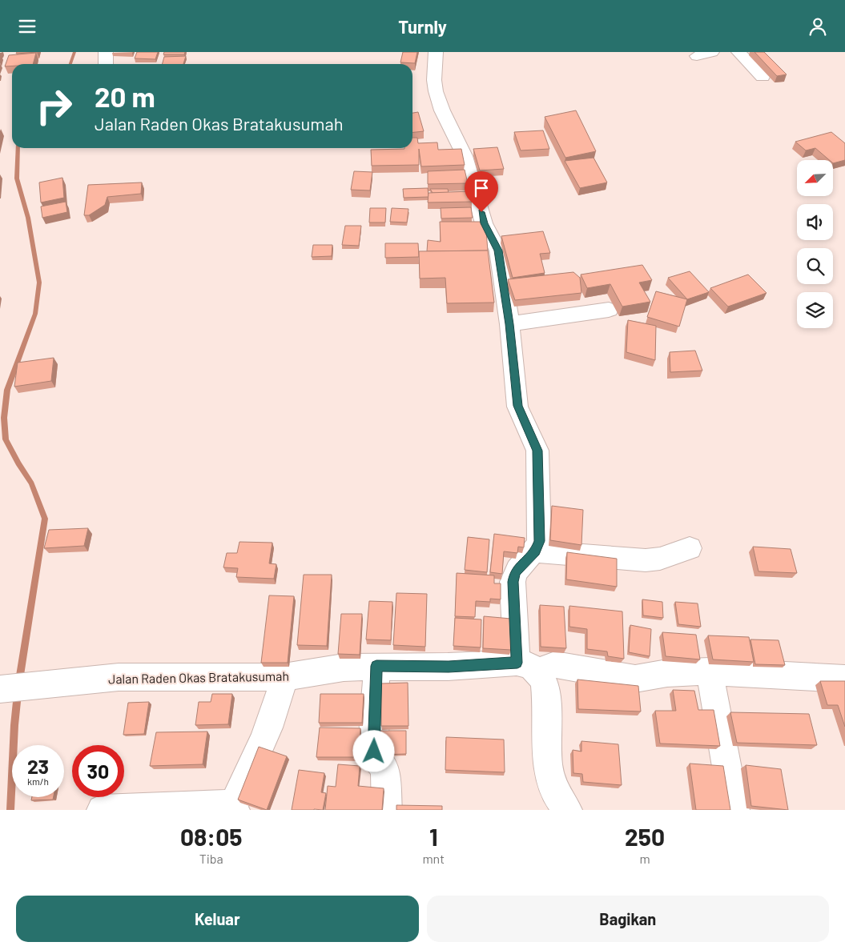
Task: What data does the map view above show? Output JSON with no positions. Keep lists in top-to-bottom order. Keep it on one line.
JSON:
{"streets":{"street":["Jalan Raden Okas Bratakusumah"]},"north":"bottom left","page":{"header":"Turnly","turn":["20 m","Jalan Raden Okas Bratakusumah"],"speed":"23 km/h","limit":"30","eta":["08:05","Tiba","1","mnt","250","m"],"buttons":["Keluar","Bagikan"]}}
